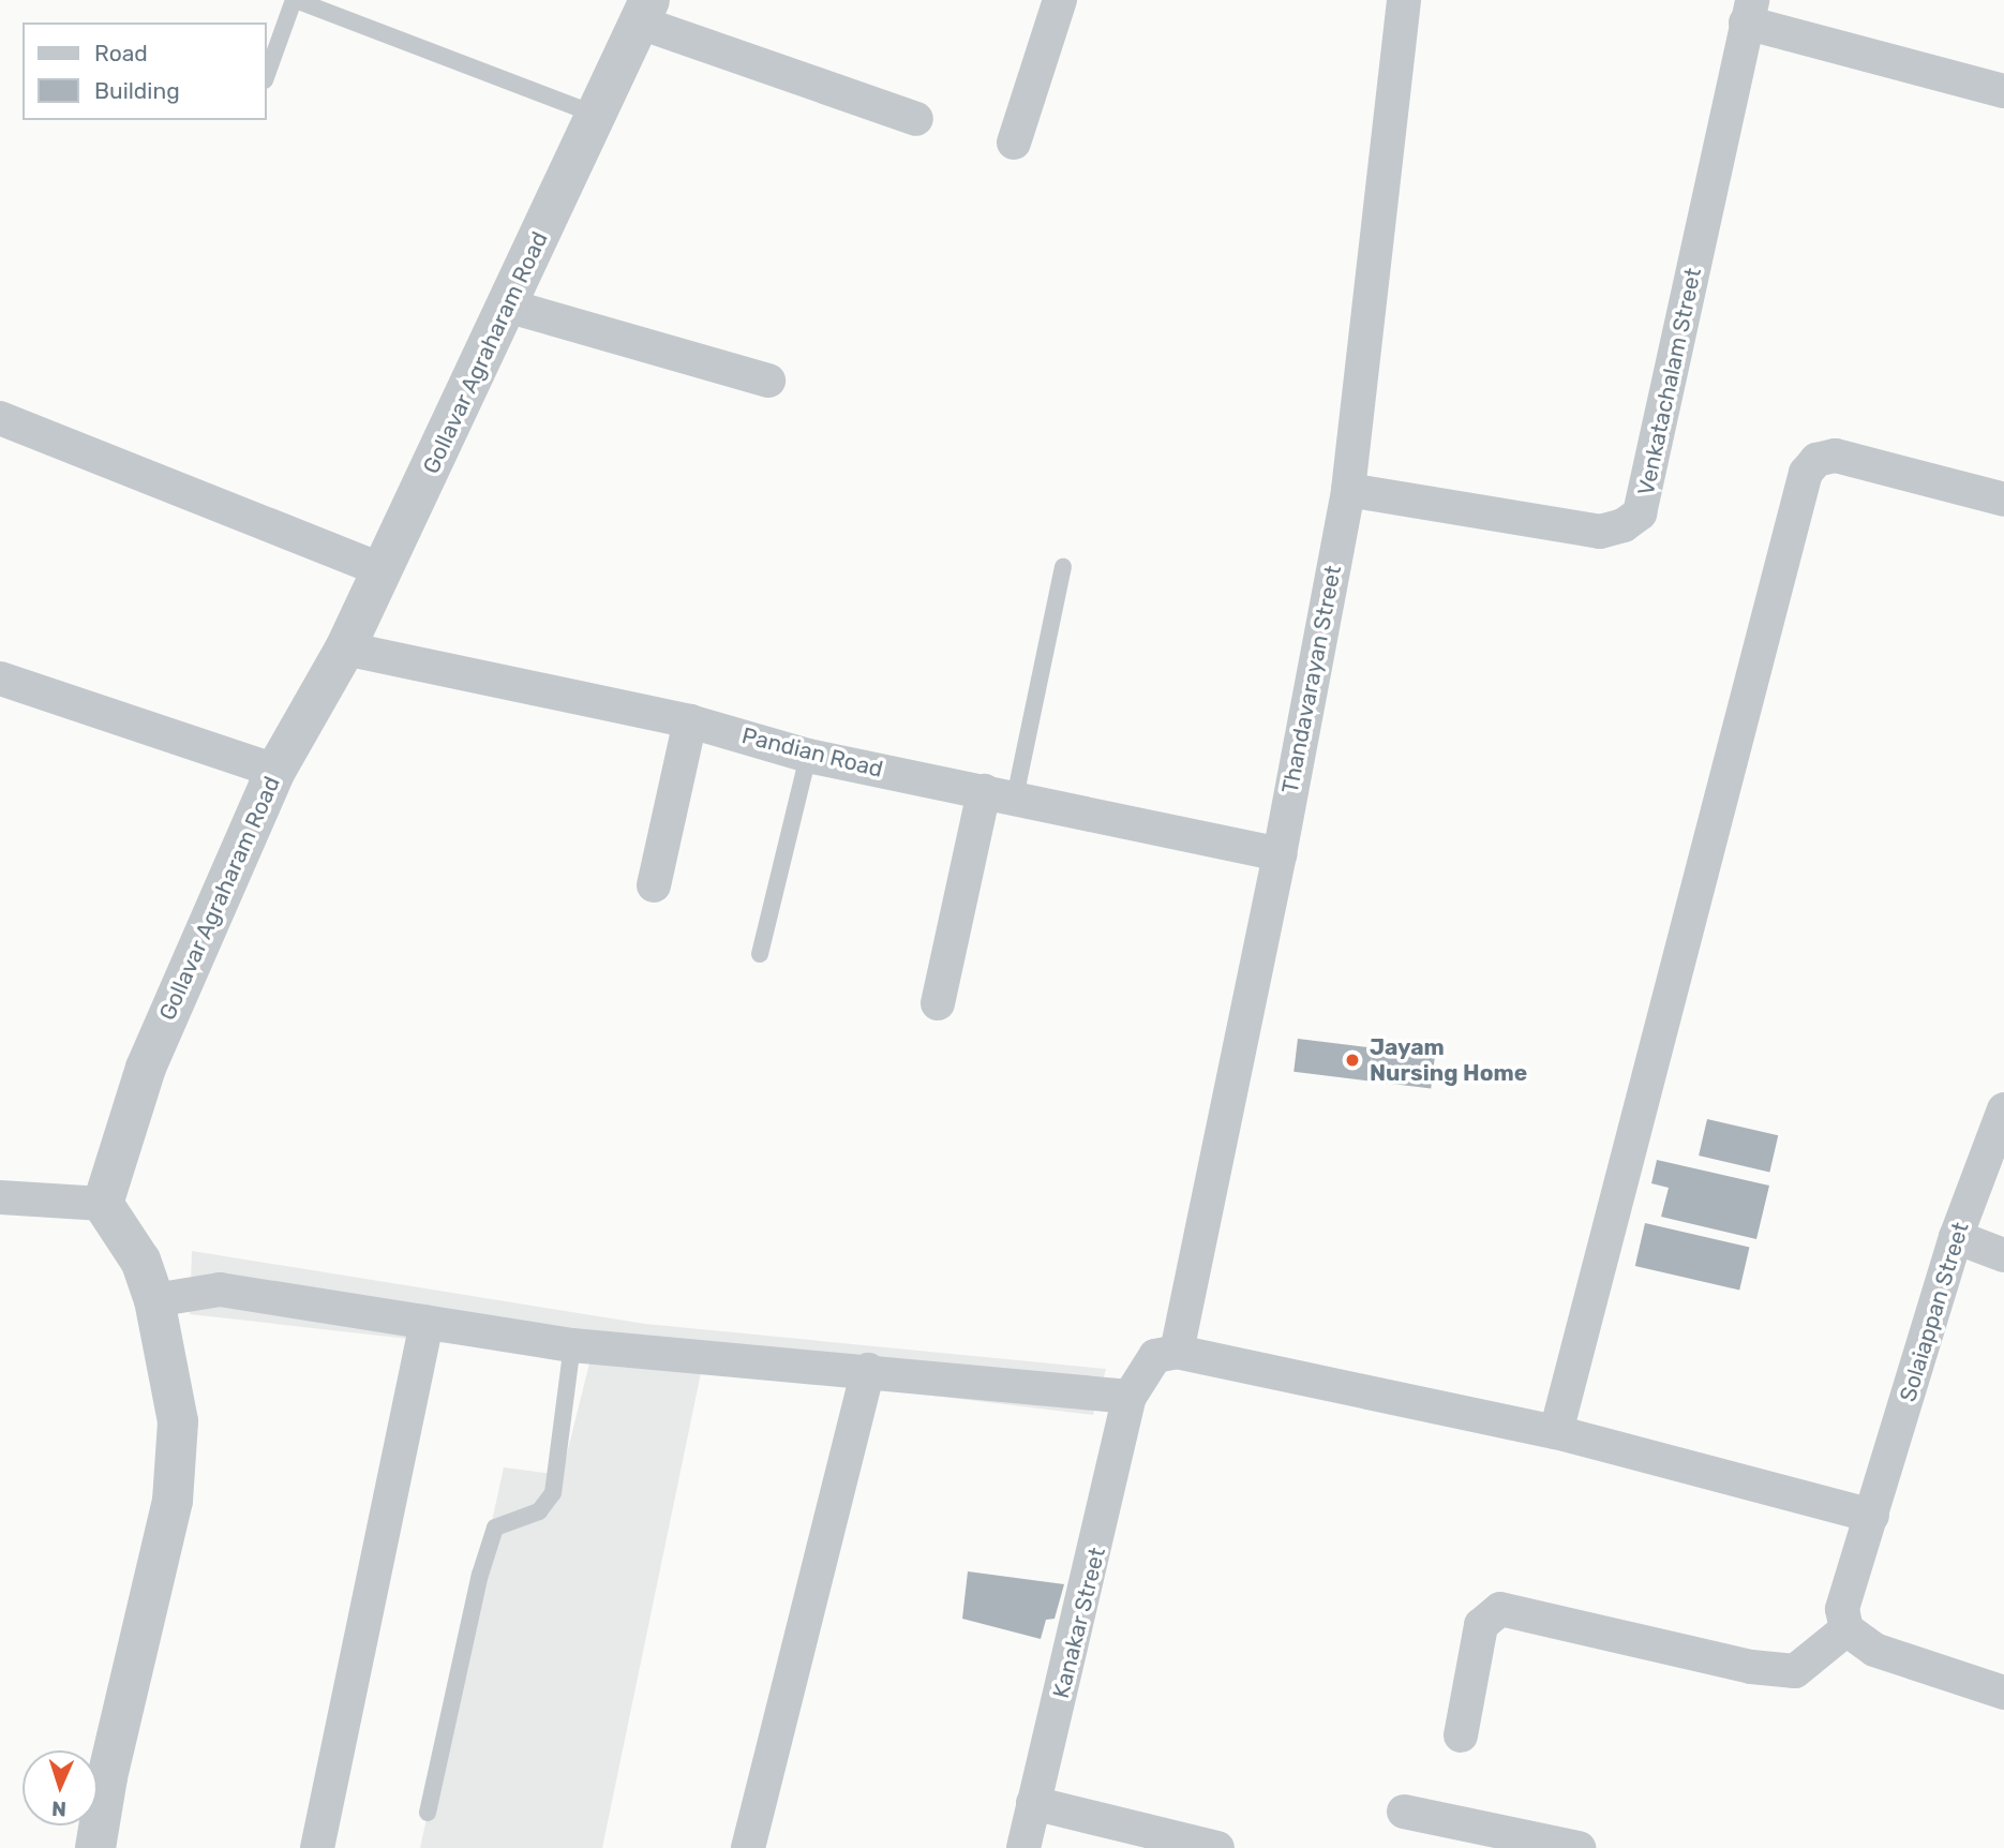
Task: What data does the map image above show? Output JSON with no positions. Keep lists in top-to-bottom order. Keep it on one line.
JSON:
{"streets":{"street":["Gollavar Agraharam Road","Venkatachalam Street","Thandavarayan Street","Pandian Road","Solaiappan Street","Kanakar Street"]},"crossings":[["Gollavar Agraharam Road","Pandian Road"],["Venkatachalam Street","Thandavarayan Street"],["Thandavarayan Street","Pandian Road"]],"places":["Jayam Nursing Home"],"legend":["Road","Building"],"north":"bottom"}
